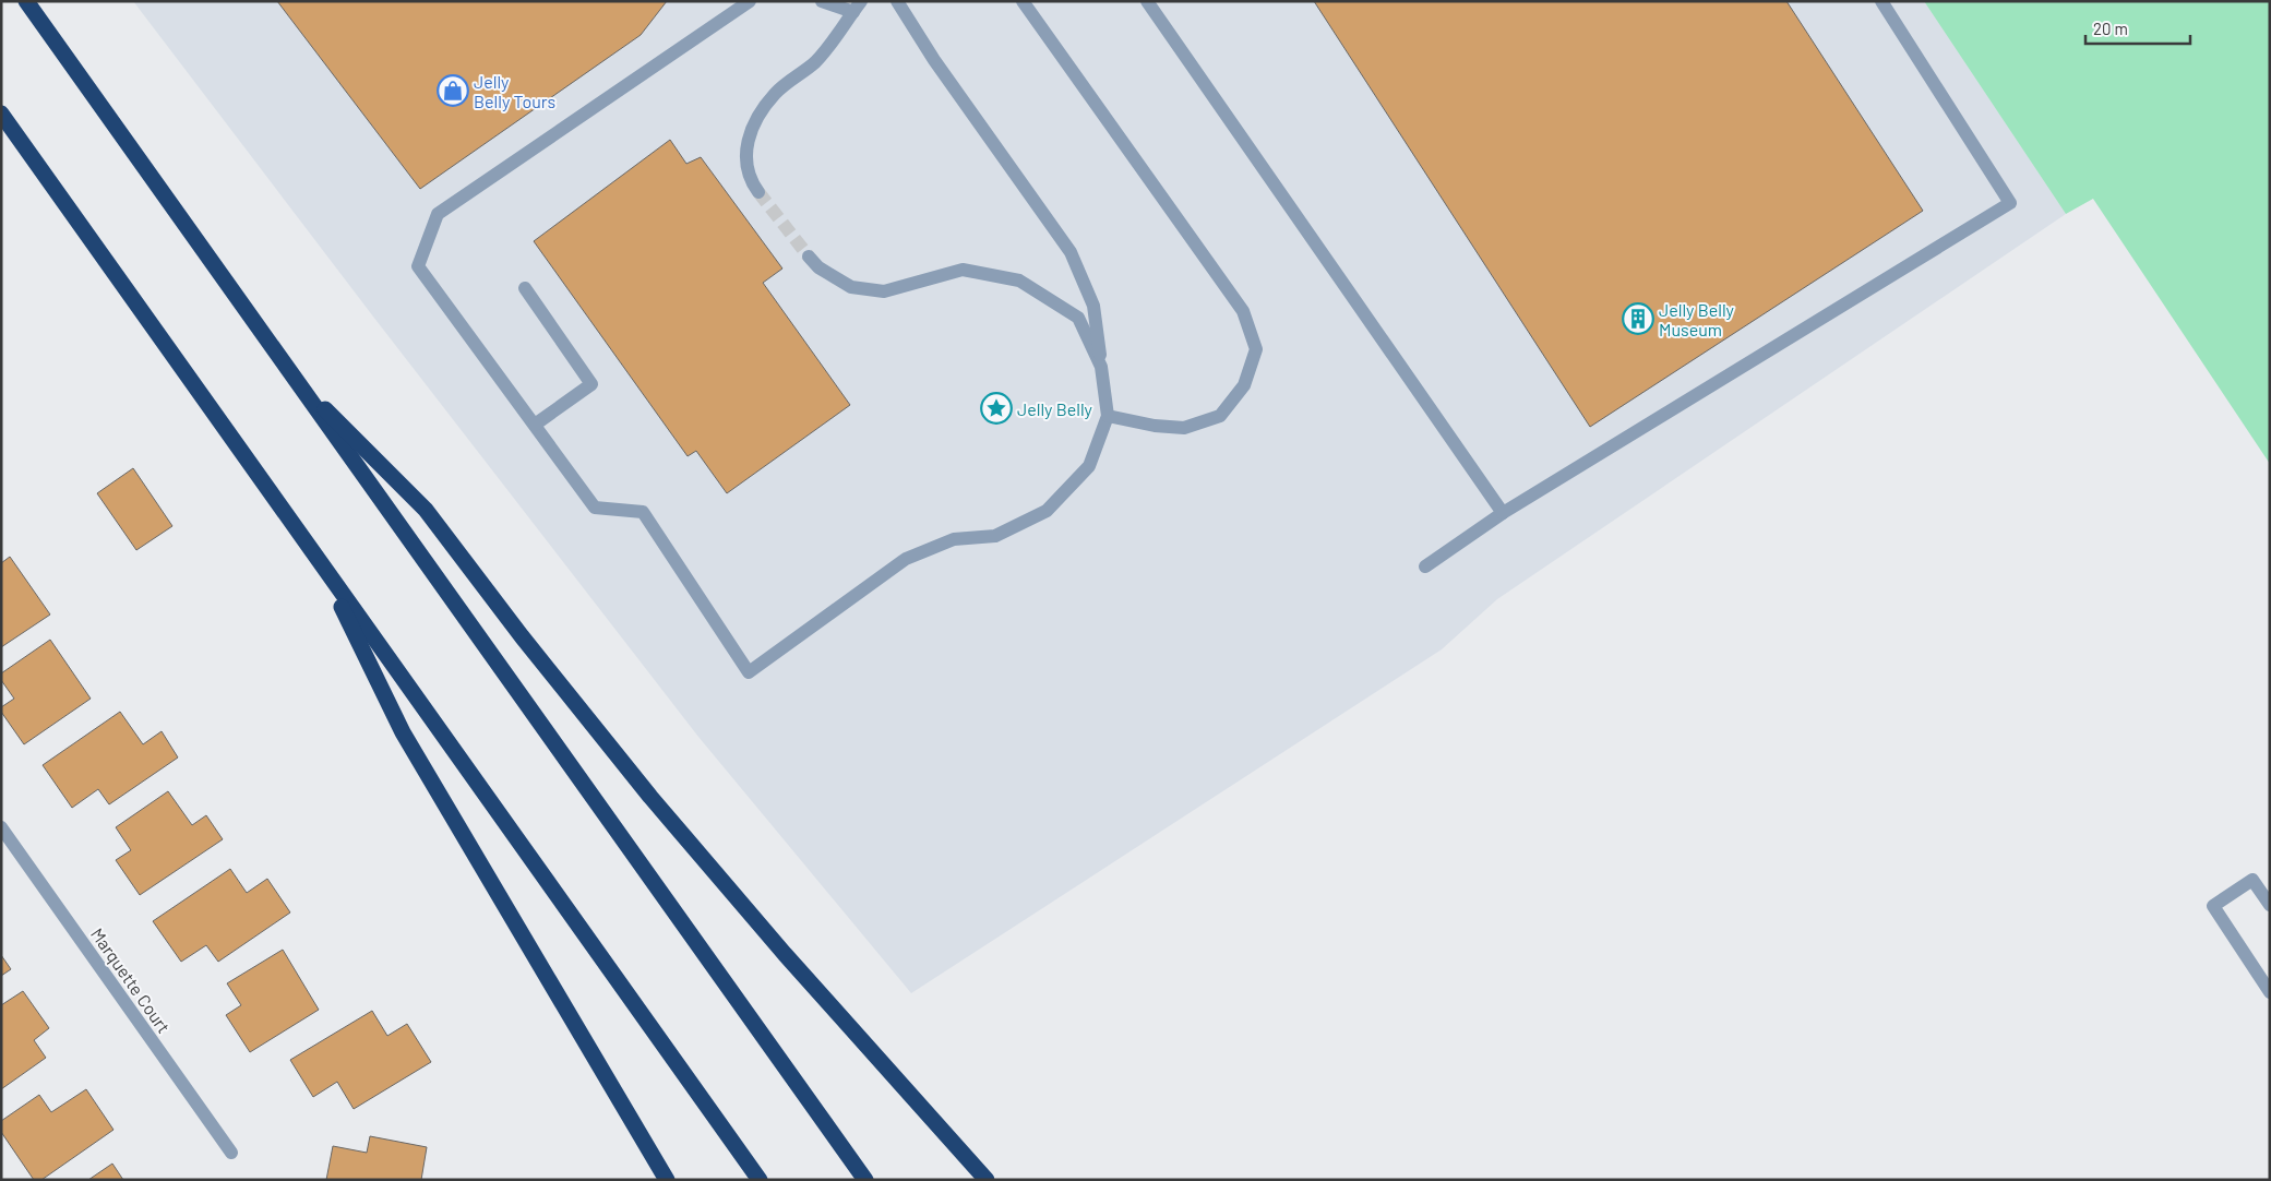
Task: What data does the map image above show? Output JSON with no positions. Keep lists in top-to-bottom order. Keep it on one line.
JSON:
{"streets":{"street":["Marquette Court"]},"places":{"shop":["Jelly Belly Tours"],"building":["Jelly Belly Museum"],"place":["Jelly Belly"]},"scale_bar":"20 m"}
